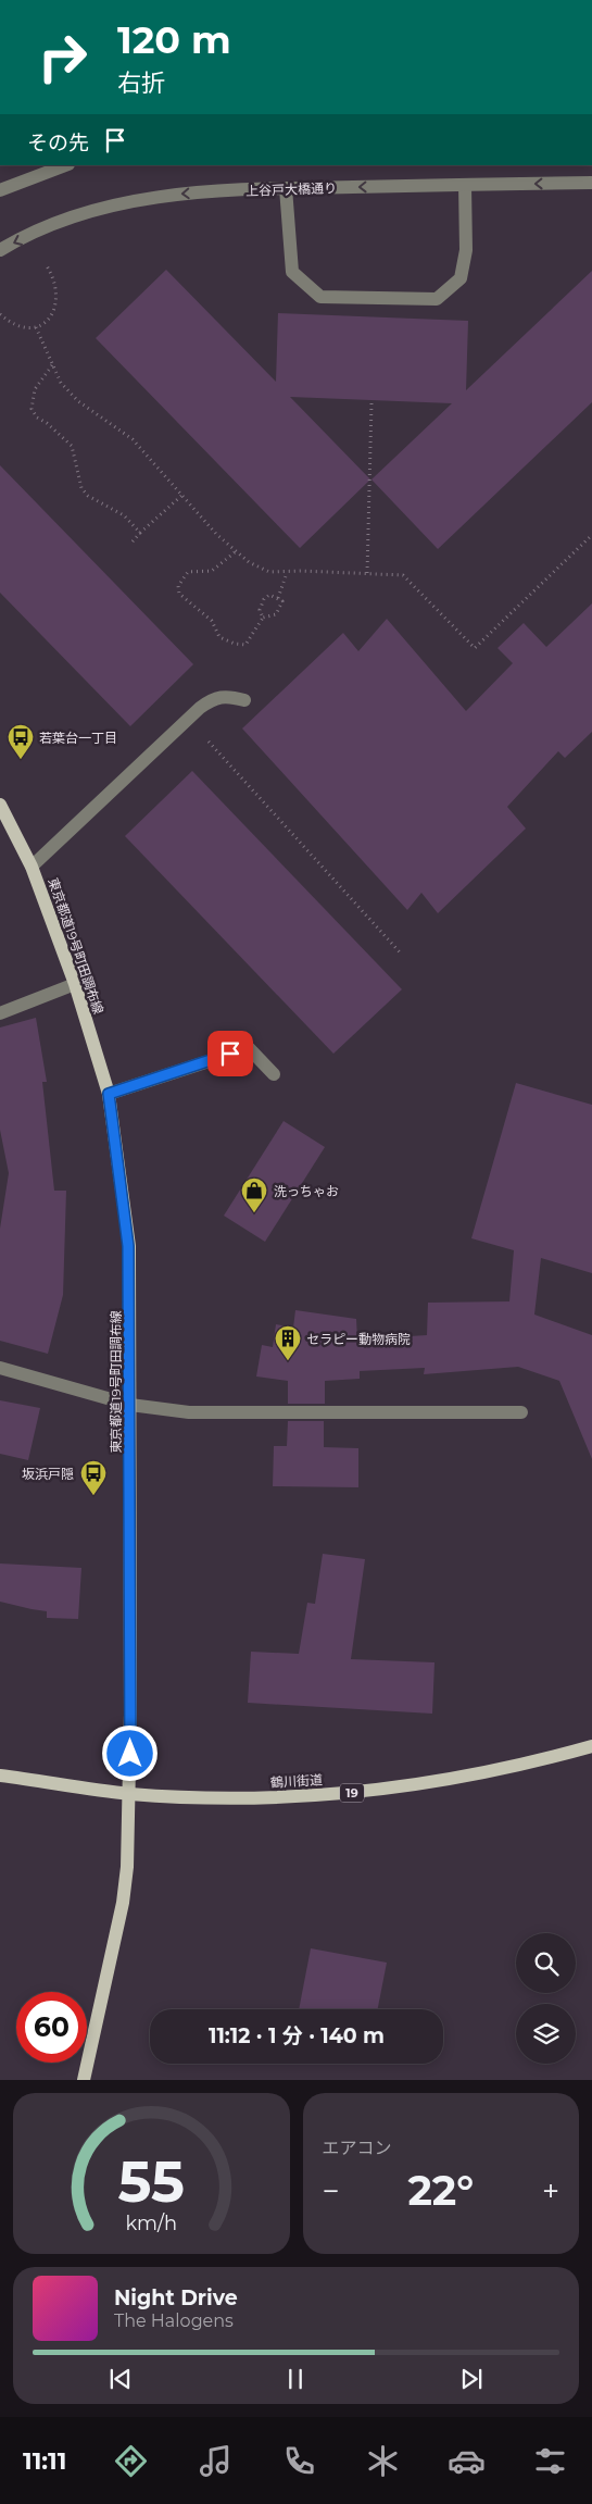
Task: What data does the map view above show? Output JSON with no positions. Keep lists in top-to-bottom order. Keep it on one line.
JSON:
{"streets":{"main road":["東京都道19号町田調布線","鶴川街道","19"],"street":["上谷戸大橋通り"]},"crossings":[["東京都道19号町田調布線","鶴川街道"]],"one_way":["上谷戸大橋通り"],"places":{"bus stop":["若葉台一丁目","坂浜戸隠"],"shop":["洗っちゃお"],"building":["セラピー動物病院"]},"page":{"turn":["120 m","右折"],"then":"その先","limit":"60","trip":"11:12 · 1 分 · 140 m","tile":"エアコン","heat":["−","22°","+"],"song":["Night Drive","The Halogens"],"tabs":"11:11","gauge":["55","km/h"]}}
